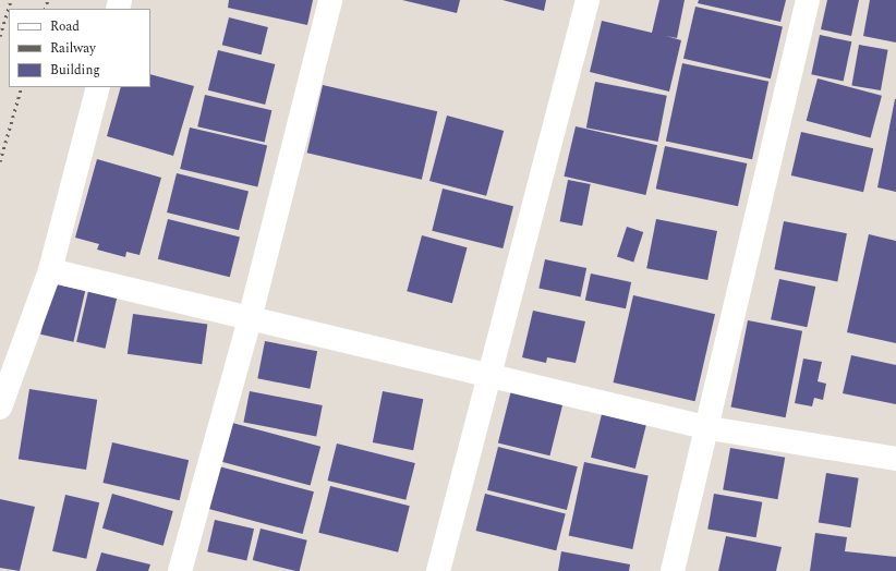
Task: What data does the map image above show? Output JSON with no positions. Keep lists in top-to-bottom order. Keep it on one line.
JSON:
{"legend":["Road","Railway","Building"]}
